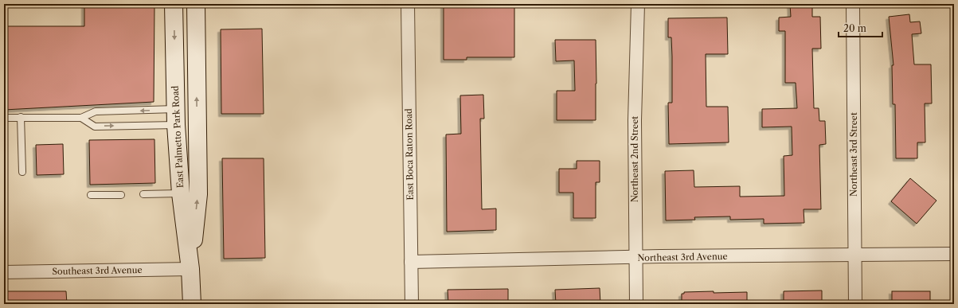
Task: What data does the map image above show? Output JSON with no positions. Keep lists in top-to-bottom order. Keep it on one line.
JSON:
{"streets":{"main road":["East Palmetto Park Road"],"street":["East Boca Raton Road","Northeast 3rd Street","Northeast 2nd Street","Northeast 3rd Avenue","Southeast 3rd Avenue"]},"crossings":[["East Palmetto Park Road","Southeast 3rd Avenue"],["East Boca Raton Road","Northeast 3rd Avenue"],["Northeast 3rd Street","Northeast 3rd Avenue"],["Northeast 2nd Street","Northeast 3rd Avenue"]],"scale_bar":"20 m"}
